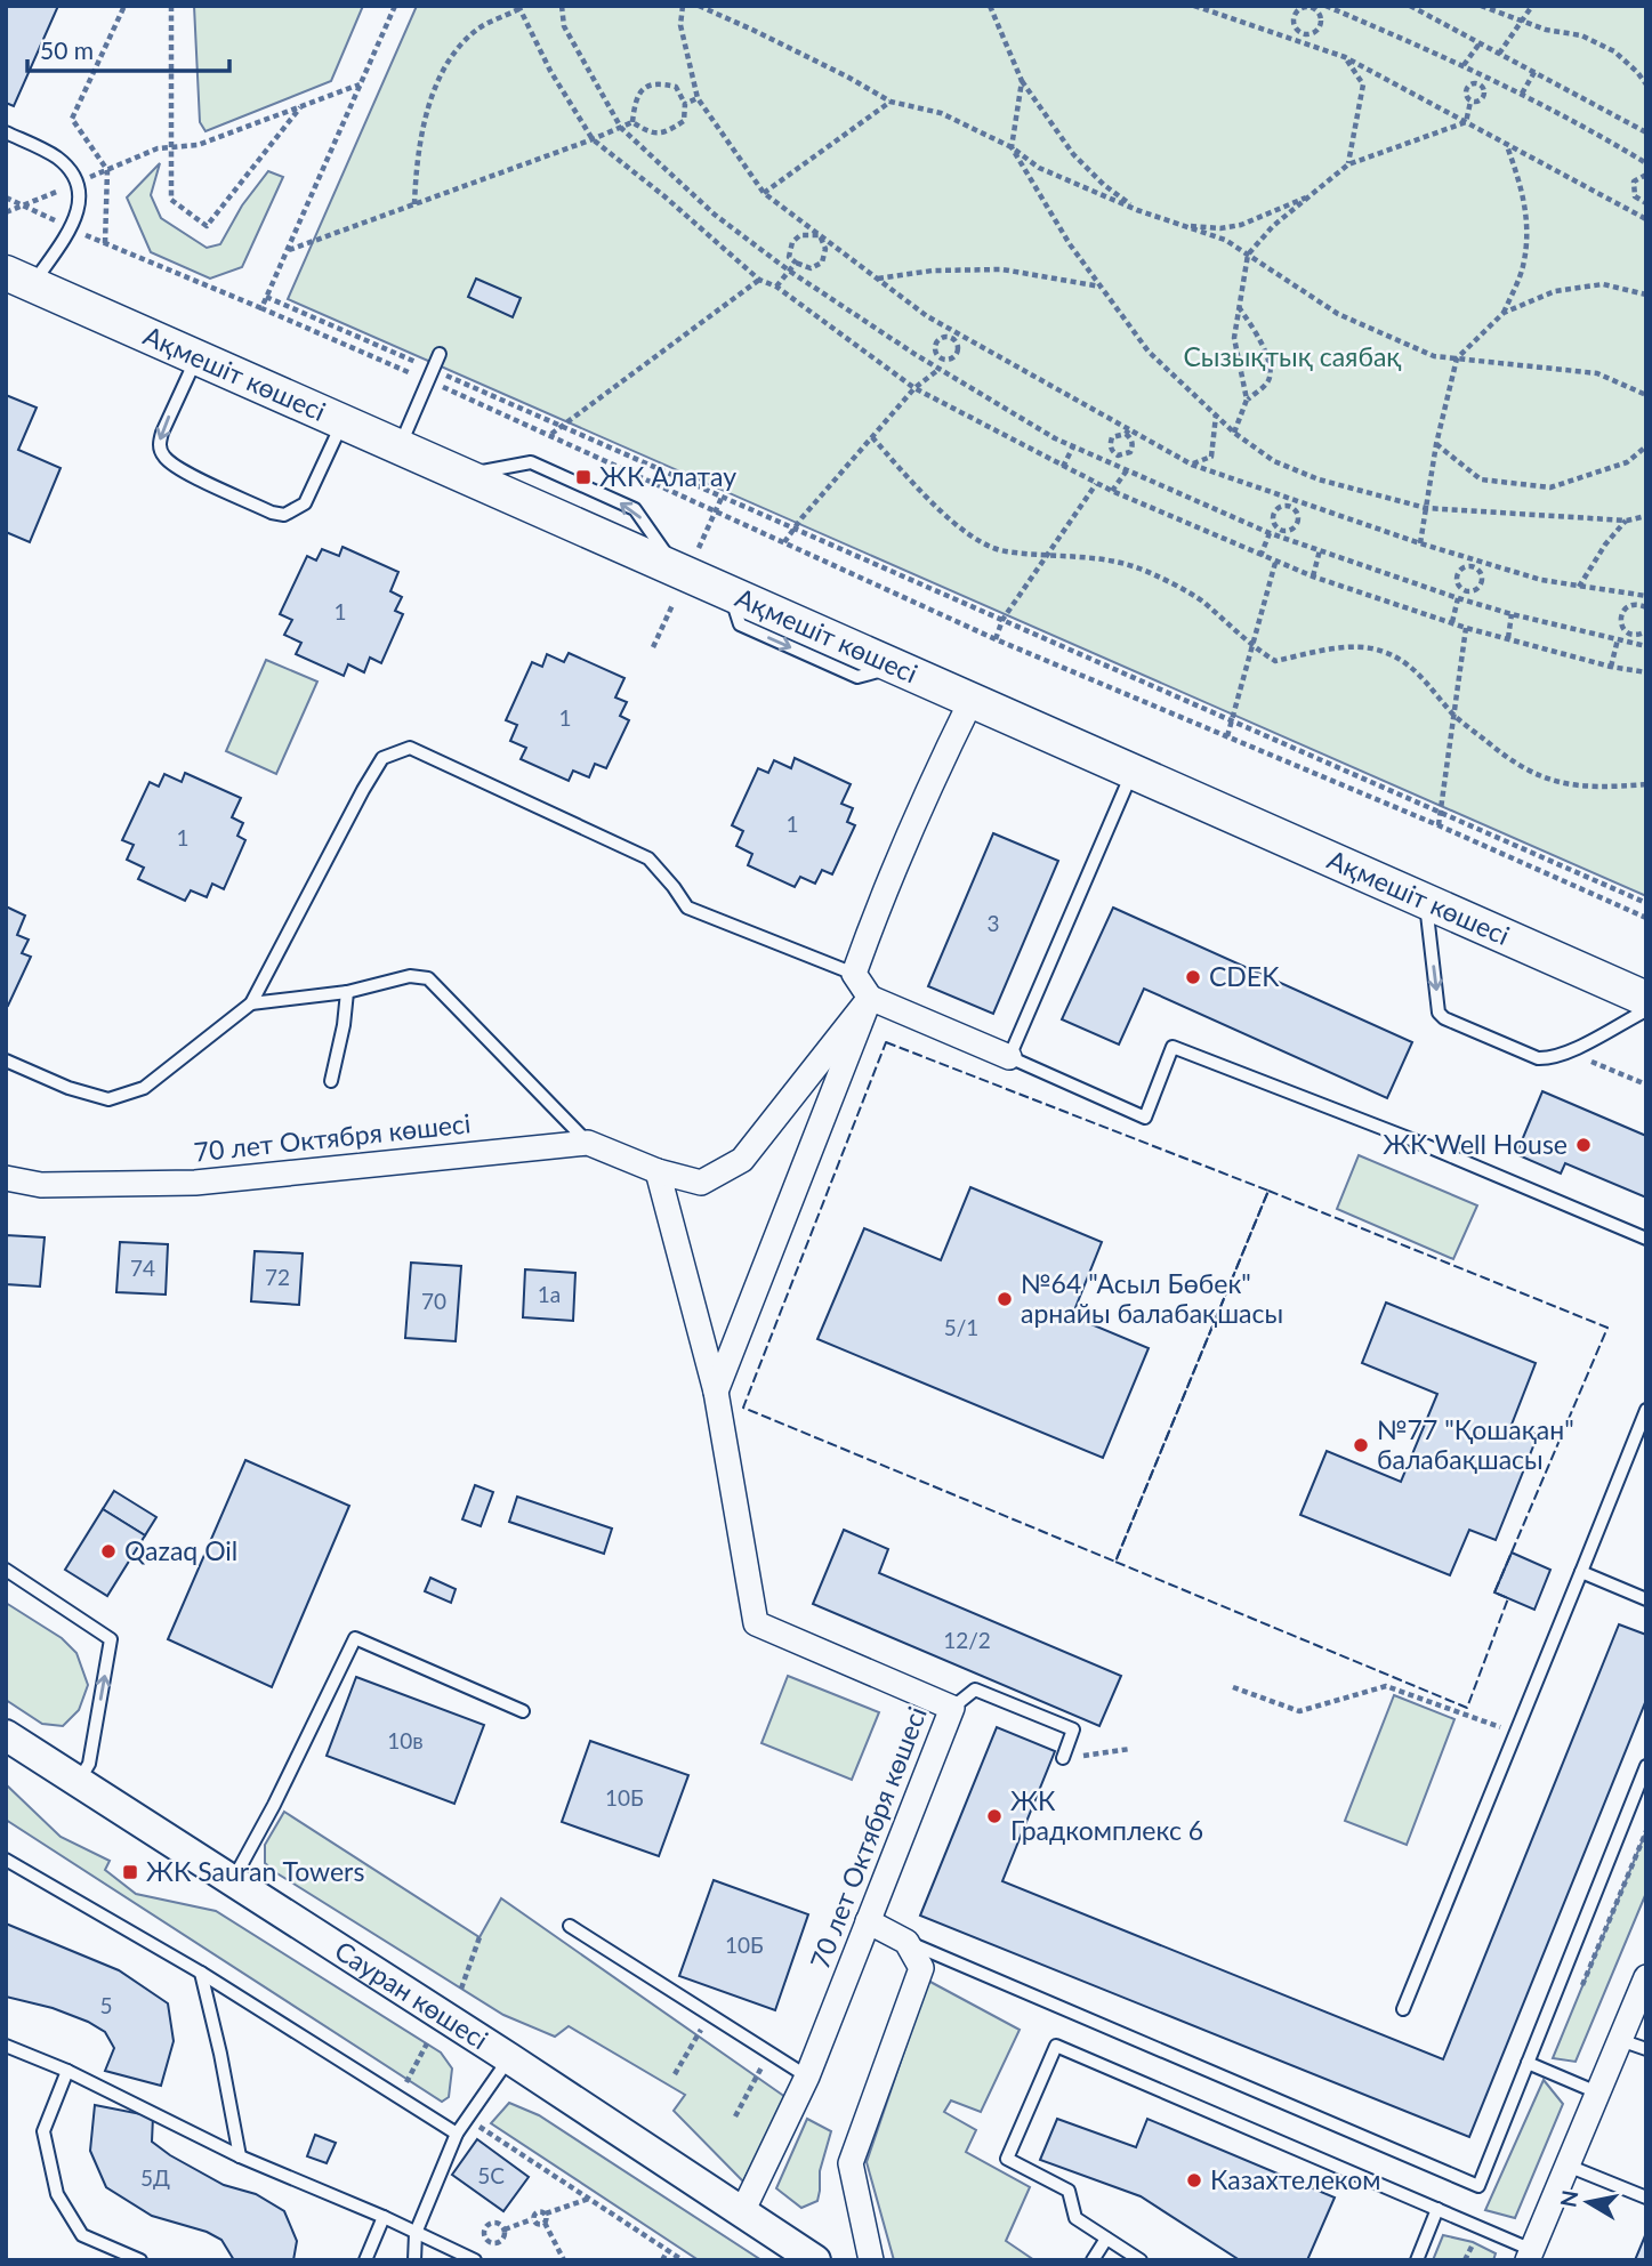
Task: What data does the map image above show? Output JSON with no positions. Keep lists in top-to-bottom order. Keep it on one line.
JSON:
{"streets":{"main road":["Ақмешіт көшесі"],"street":["70 лет Октября көшесі","Сауран көшесі"]},"crossings":[["70 лет Октября көшесі","Сауран көшесі"]],"parks":["Сызықтық саябақ"],"places":{"transit":["ЖК Алатау","ЖК Sauran Towers"],"other":["CDEK","ЖК Well House","№64 \"Асыл Бөбек\" арнайы балабақшасы","№77 \"Қошақан\" балабақшасы","Qazaq Oil","ЖК Градкомплекс 6","Казахтелеком"]},"house_numbers":["1","1","1","1","3","74","72","1а","70","5/1","12/2","10в","10Б","10Б","5","5С","5Д"],"scale_bar":"50 m","north":"left"}
